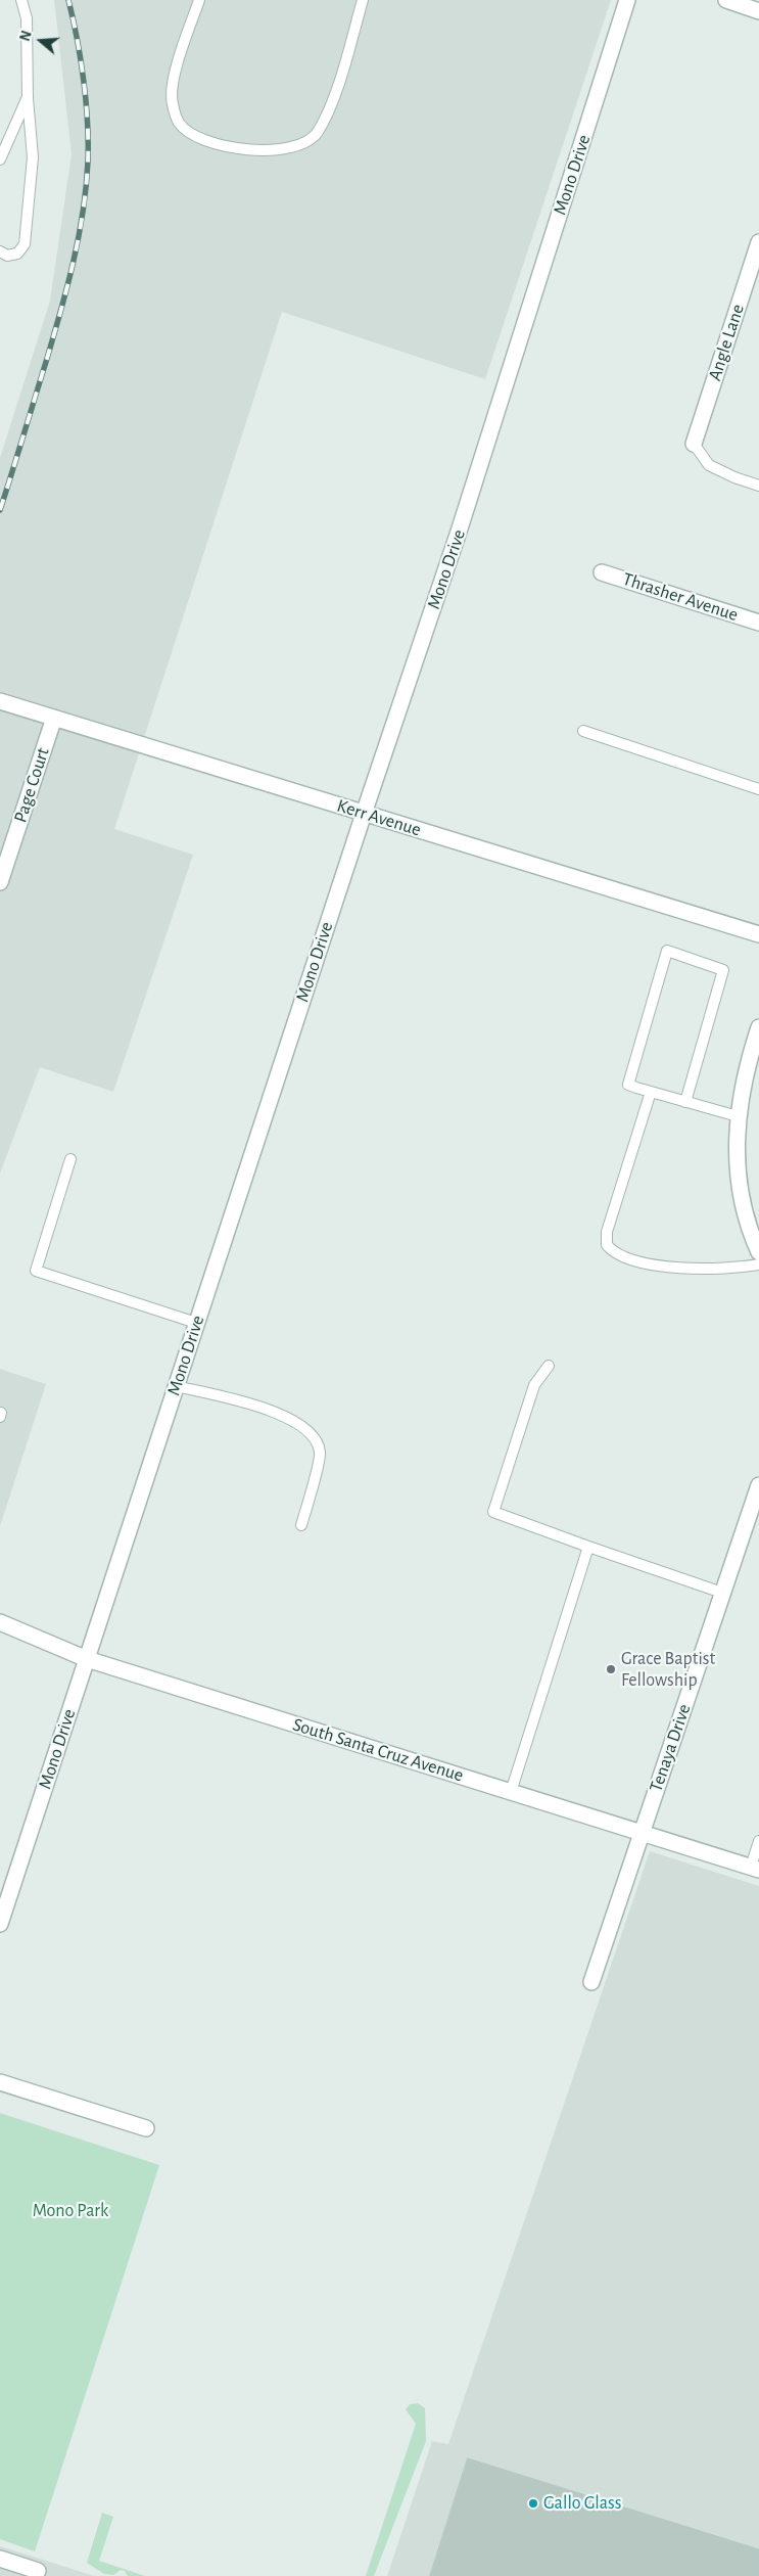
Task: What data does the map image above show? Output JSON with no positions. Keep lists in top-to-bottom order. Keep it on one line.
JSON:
{"streets":{"street":["Mono Drive","Angle Lane","Thrasher Avenue","Page Court","Kerr Avenue","Tenaya Drive","South Santa Cruz Avenue"]},"crossings":[["Mono Drive","Kerr Avenue"],["Mono Drive","South Santa Cruz Avenue"],["Page Court","Kerr Avenue"],["Tenaya Drive","South Santa Cruz Avenue"]],"parks":["Mono Park"],"places":["Grace Baptist Fellowship","Gallo Glass"],"north":"left"}
